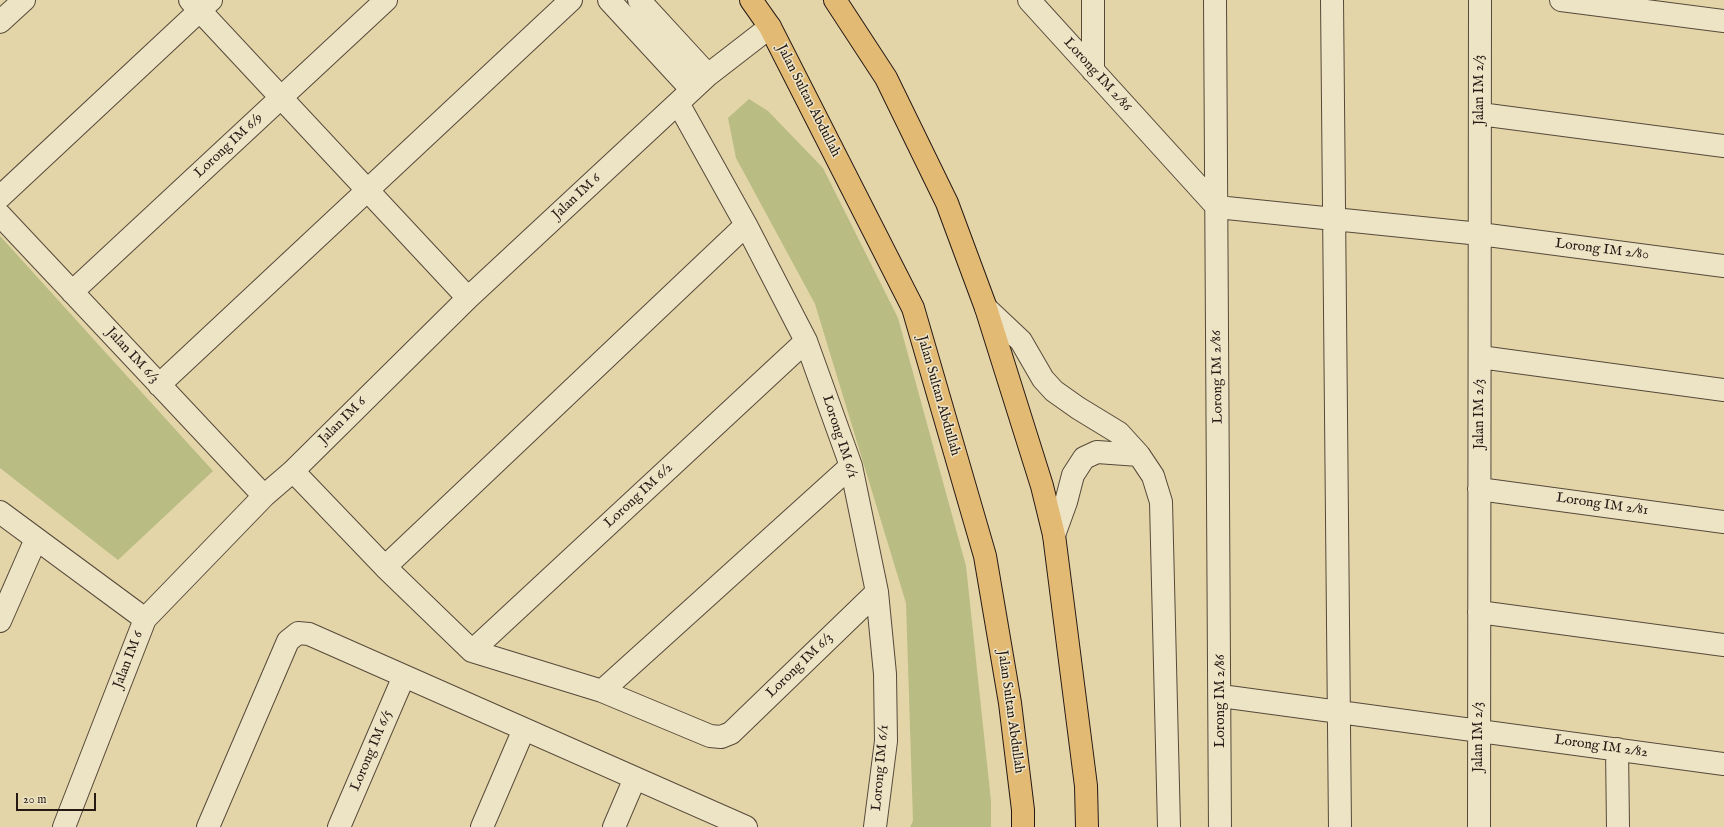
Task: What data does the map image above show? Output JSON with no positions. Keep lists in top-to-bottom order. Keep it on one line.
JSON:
{"streets":{"main road":["Jalan Sultan Abdullah"],"street":["Lorong IM 2/86","Jalan IM 2/3","Lorong IM 6/9","Jalan IM 6","Lorong IM 2/80","Jalan IM 6/3","Lorong IM 6/1","Lorong IM 6/2","Lorong IM 2/81","Lorong IM 6/3","Lorong IM 2/82","Lorong IM 6/5"]},"crossings":[["Lorong IM 2/86","Lorong IM 2/80"],["Lorong IM 2/86","Lorong IM 2/82"],["Jalan IM 2/3","Lorong IM 2/80"],["Jalan IM 2/3","Lorong IM 2/81"],["Jalan IM 2/3","Lorong IM 2/82"],["Jalan Sultan Abdullah","Jalan IM 6"],["Lorong IM 6/9","Jalan IM 6/3"],["Jalan IM 6","Jalan IM 6/3"],["Jalan IM 6","Lorong IM 6/1"],["Lorong IM 6/1","Lorong IM 6/2"],["Lorong IM 6/1","Lorong IM 6/3"]],"scale_bar":"20 m"}
